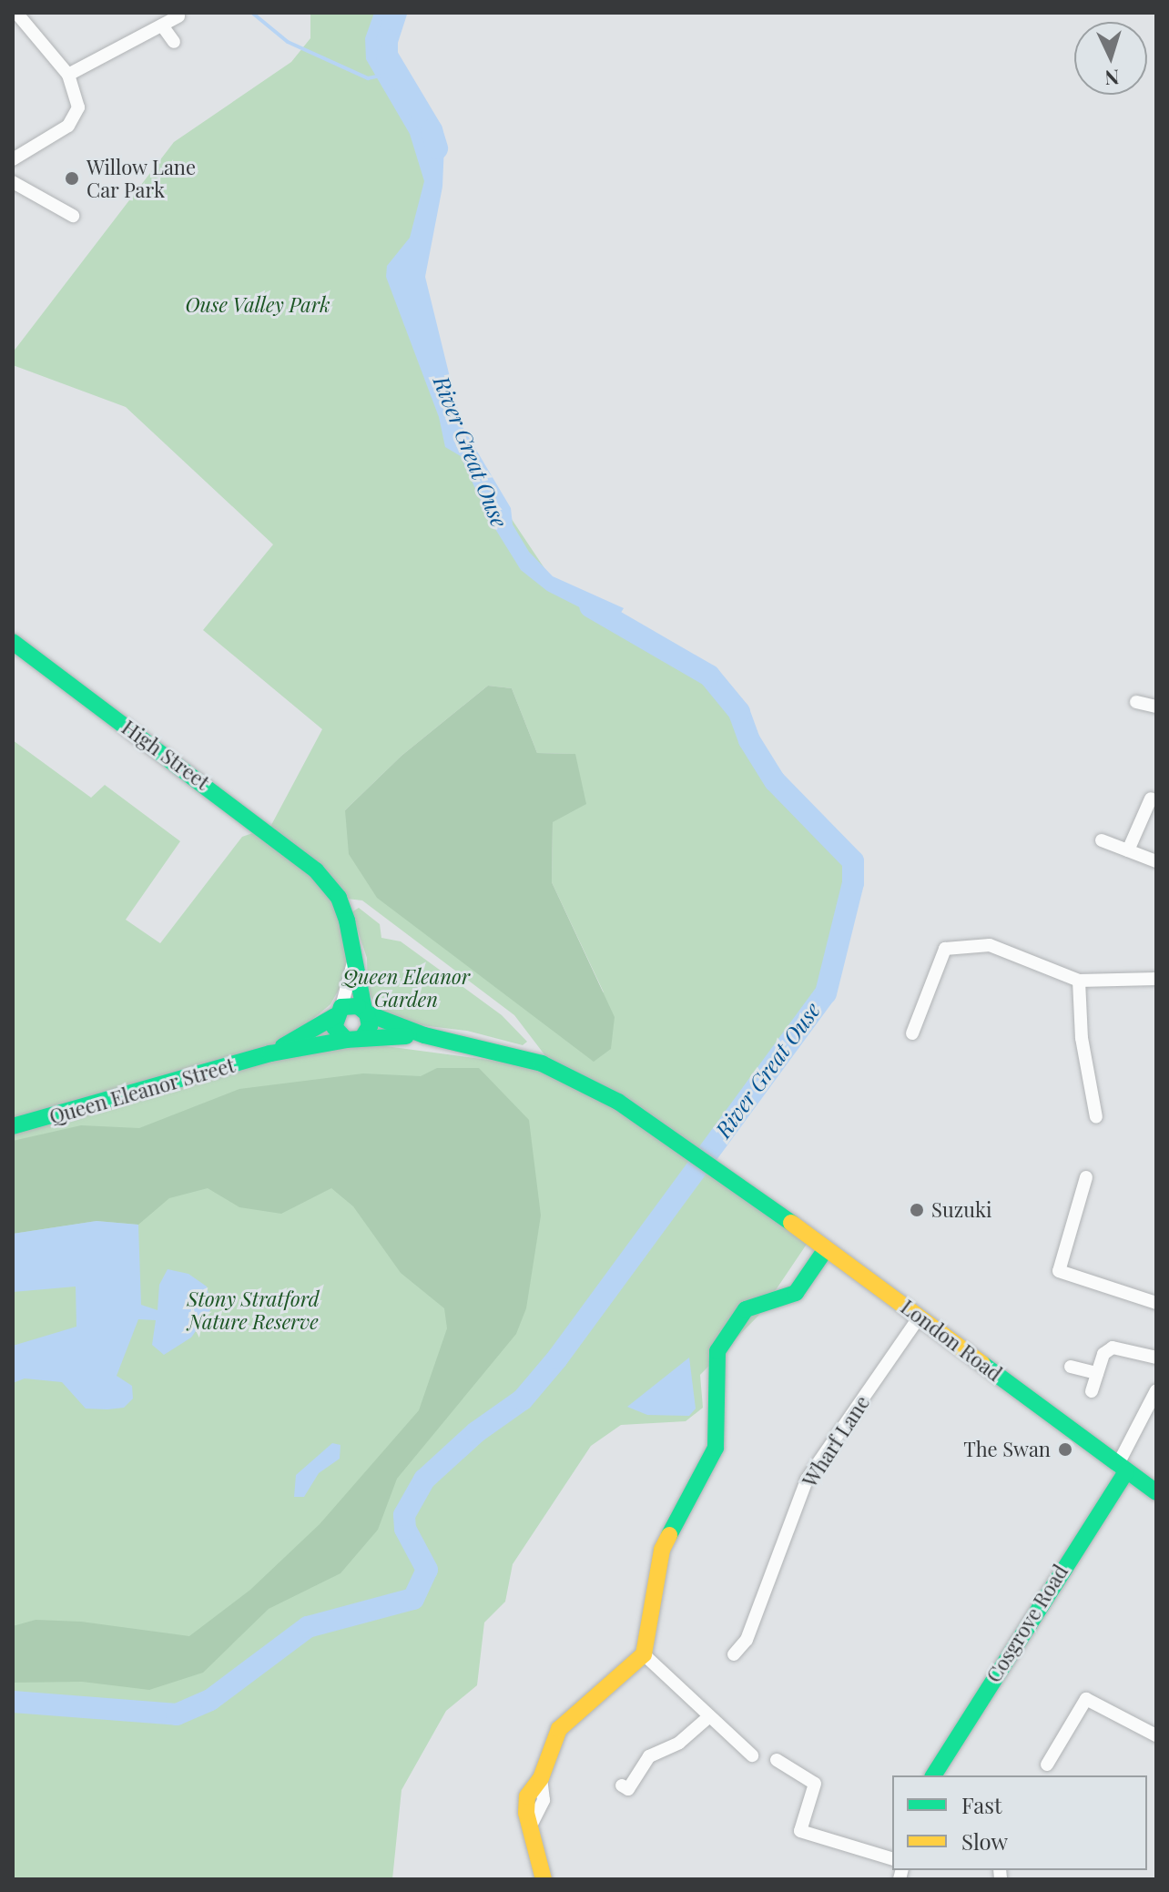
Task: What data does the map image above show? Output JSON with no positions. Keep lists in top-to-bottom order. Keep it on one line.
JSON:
{"streets":{"street":["High Street","Queen Eleanor Street","London Road","Wharf Lane","Cosgrove Road"]},"crossings":[["High Street","Queen Eleanor Street"],["London Road","Wharf Lane"],["London Road","Cosgrove Road"]],"water":["River Great Ouse"],"parks":["Ouse Valley Park","Queen Eleanor Garden","Stony Stratford Nature Reserve"],"places":["Willow Lane Car Park","Suzuki","The Swan"],"legend":["Fast","Slow"],"north":"bottom"}
